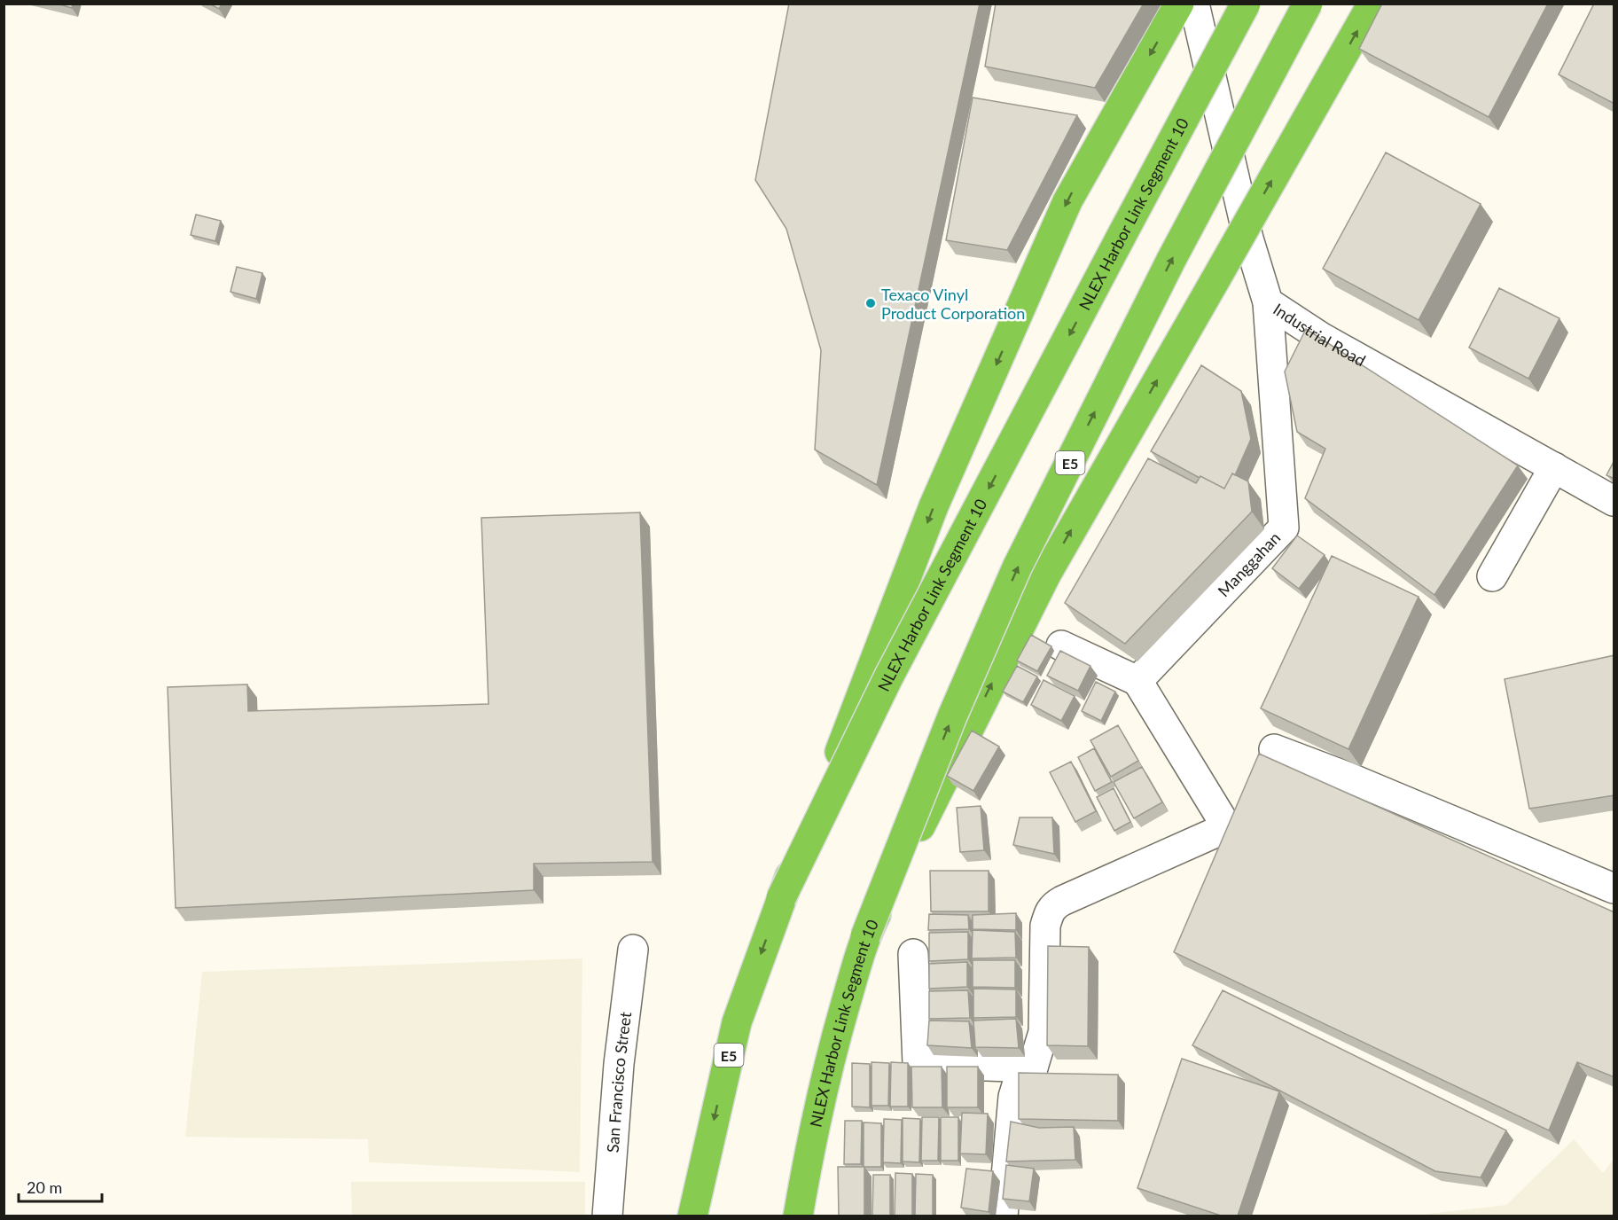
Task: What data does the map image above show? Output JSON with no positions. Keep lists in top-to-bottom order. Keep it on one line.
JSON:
{"streets":{"highway":["NLEX Harbor Link Segment 10","E5"],"street":["Industrial Road","Manggahan","San Francisco Street"]},"crossings":[["Industrial Road","Manggahan"]],"places":["Texaco Vinyl Product Corporation"],"scale_bar":"20 m"}
